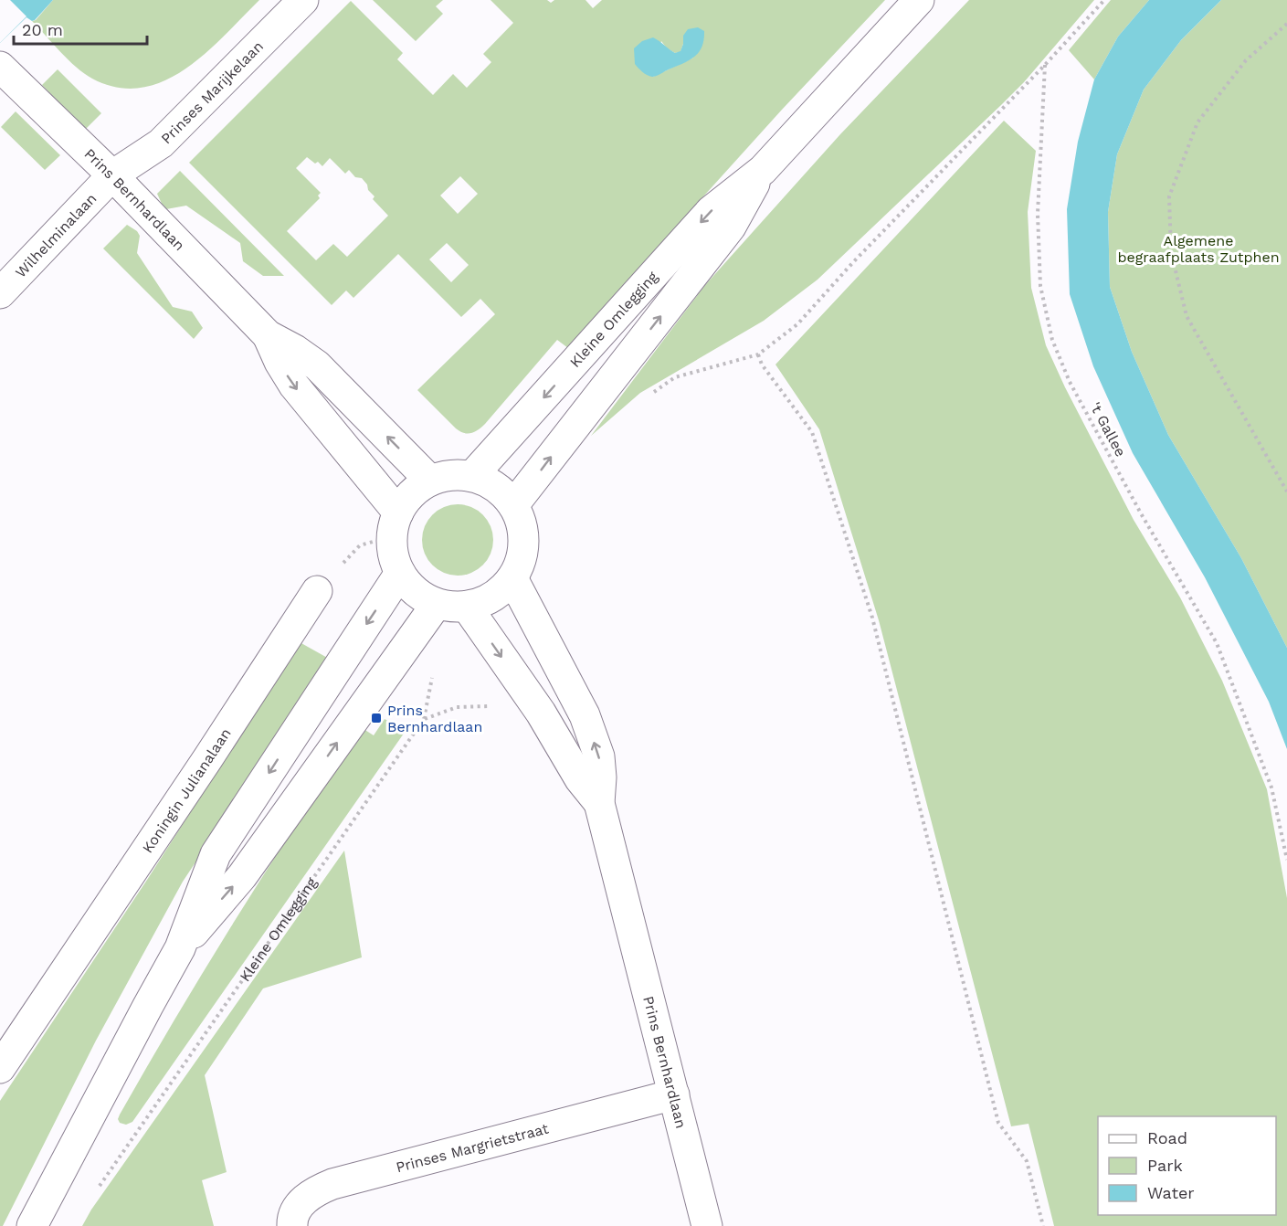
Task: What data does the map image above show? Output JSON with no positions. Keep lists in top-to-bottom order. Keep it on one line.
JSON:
{"streets":{"street":["Prinses Marijkelaan","Prins Bernhardlaan","Wilhelminalaan","Kleine Omlegging","Koningin Julianalaan","Prinses Margrietstraat"],"path":["'t Gallee"]},"crossings":[["Prinses Marijkelaan","Prins Bernhardlaan"],["Prinses Marijkelaan","Wilhelminalaan"],["Prins Bernhardlaan","Wilhelminalaan"],["Prins Bernhardlaan","Kleine Omlegging"],["Prins Bernhardlaan","Prinses Margrietstraat"]],"parks":["Algemene begraafplaats Zutphen"],"places":{"transit":["Prins Bernhardlaan"]},"legend":["Road","Park","Water"],"scale_bar":"20 m"}
